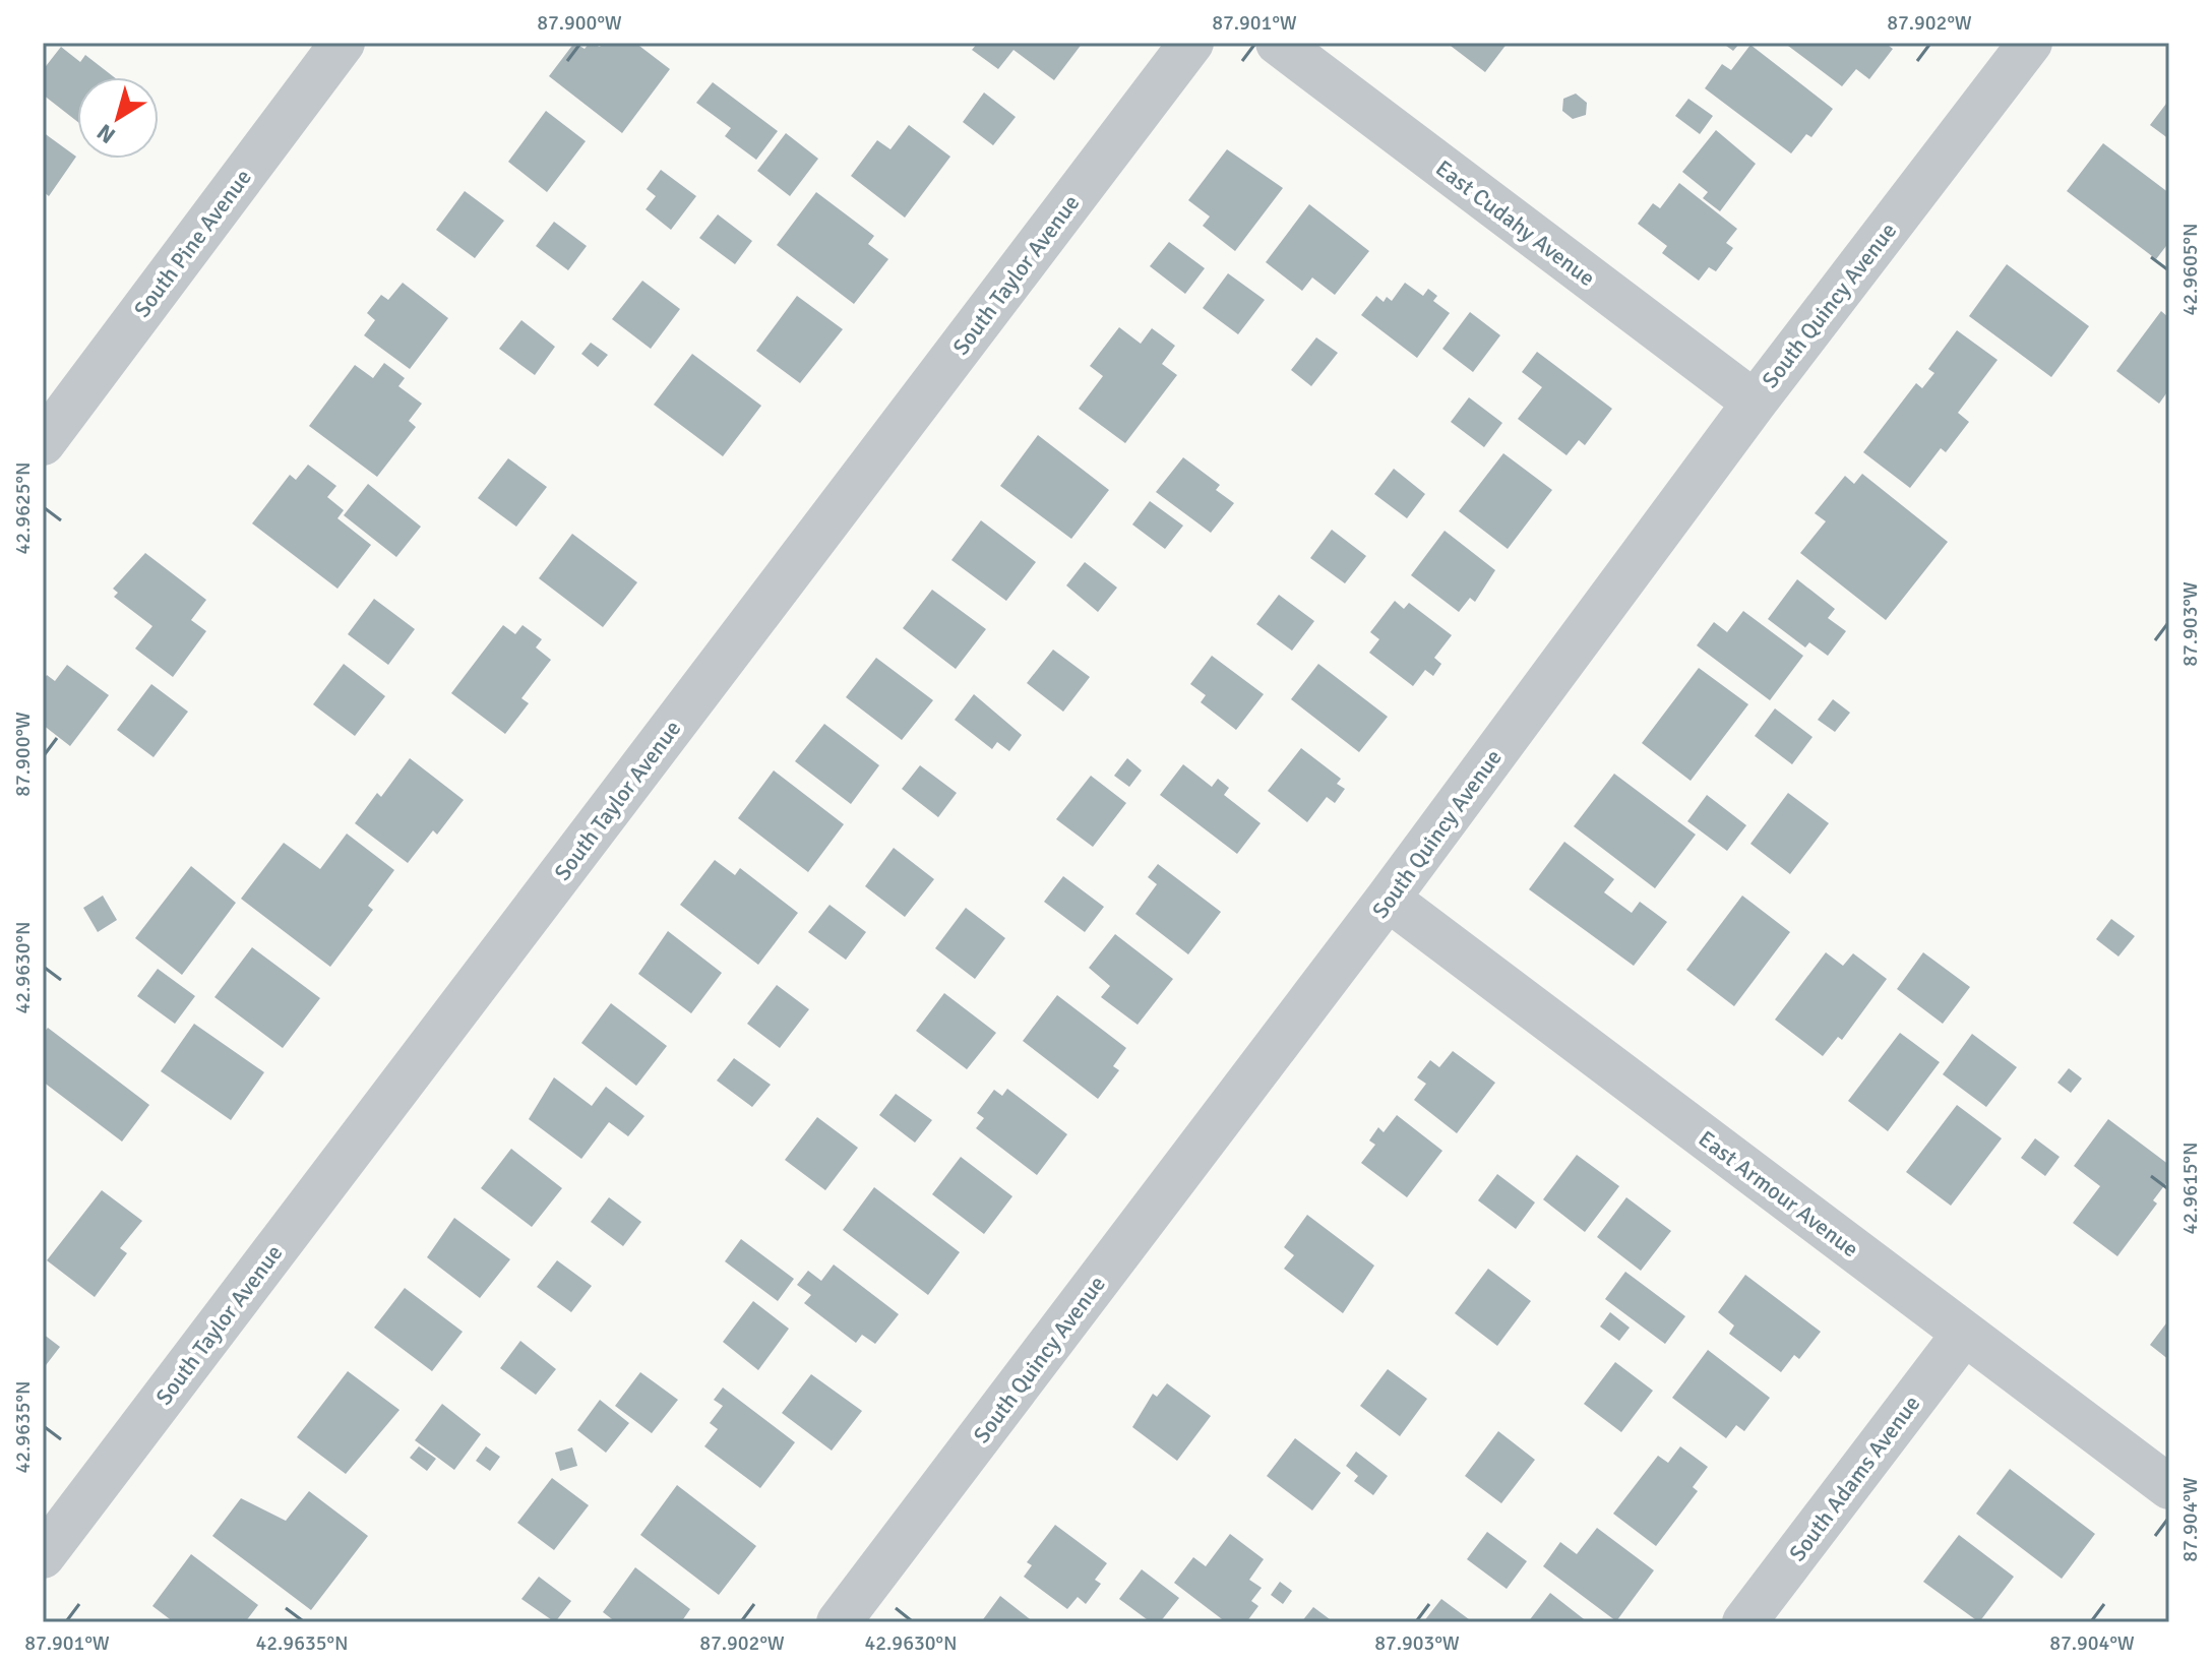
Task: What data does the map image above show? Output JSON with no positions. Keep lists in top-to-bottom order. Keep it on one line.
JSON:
{"streets":{"street":["East Cudahy Avenue","South Pine Avenue","South Taylor Avenue","South Quincy Avenue","East Armour Avenue","South Adams Avenue"]},"crossings":[["East Cudahy Avenue","South Quincy Avenue"],["South Quincy Avenue","East Armour Avenue"],["East Armour Avenue","South Adams Avenue"]],"north":"bottom left","coordinates":["87.900°W","87.901°W","87.902°W","42.9605°N","42.9625°N","87.903°W","42.9630°N","42.9615°N","42.9635°N","87.904°W"]}
